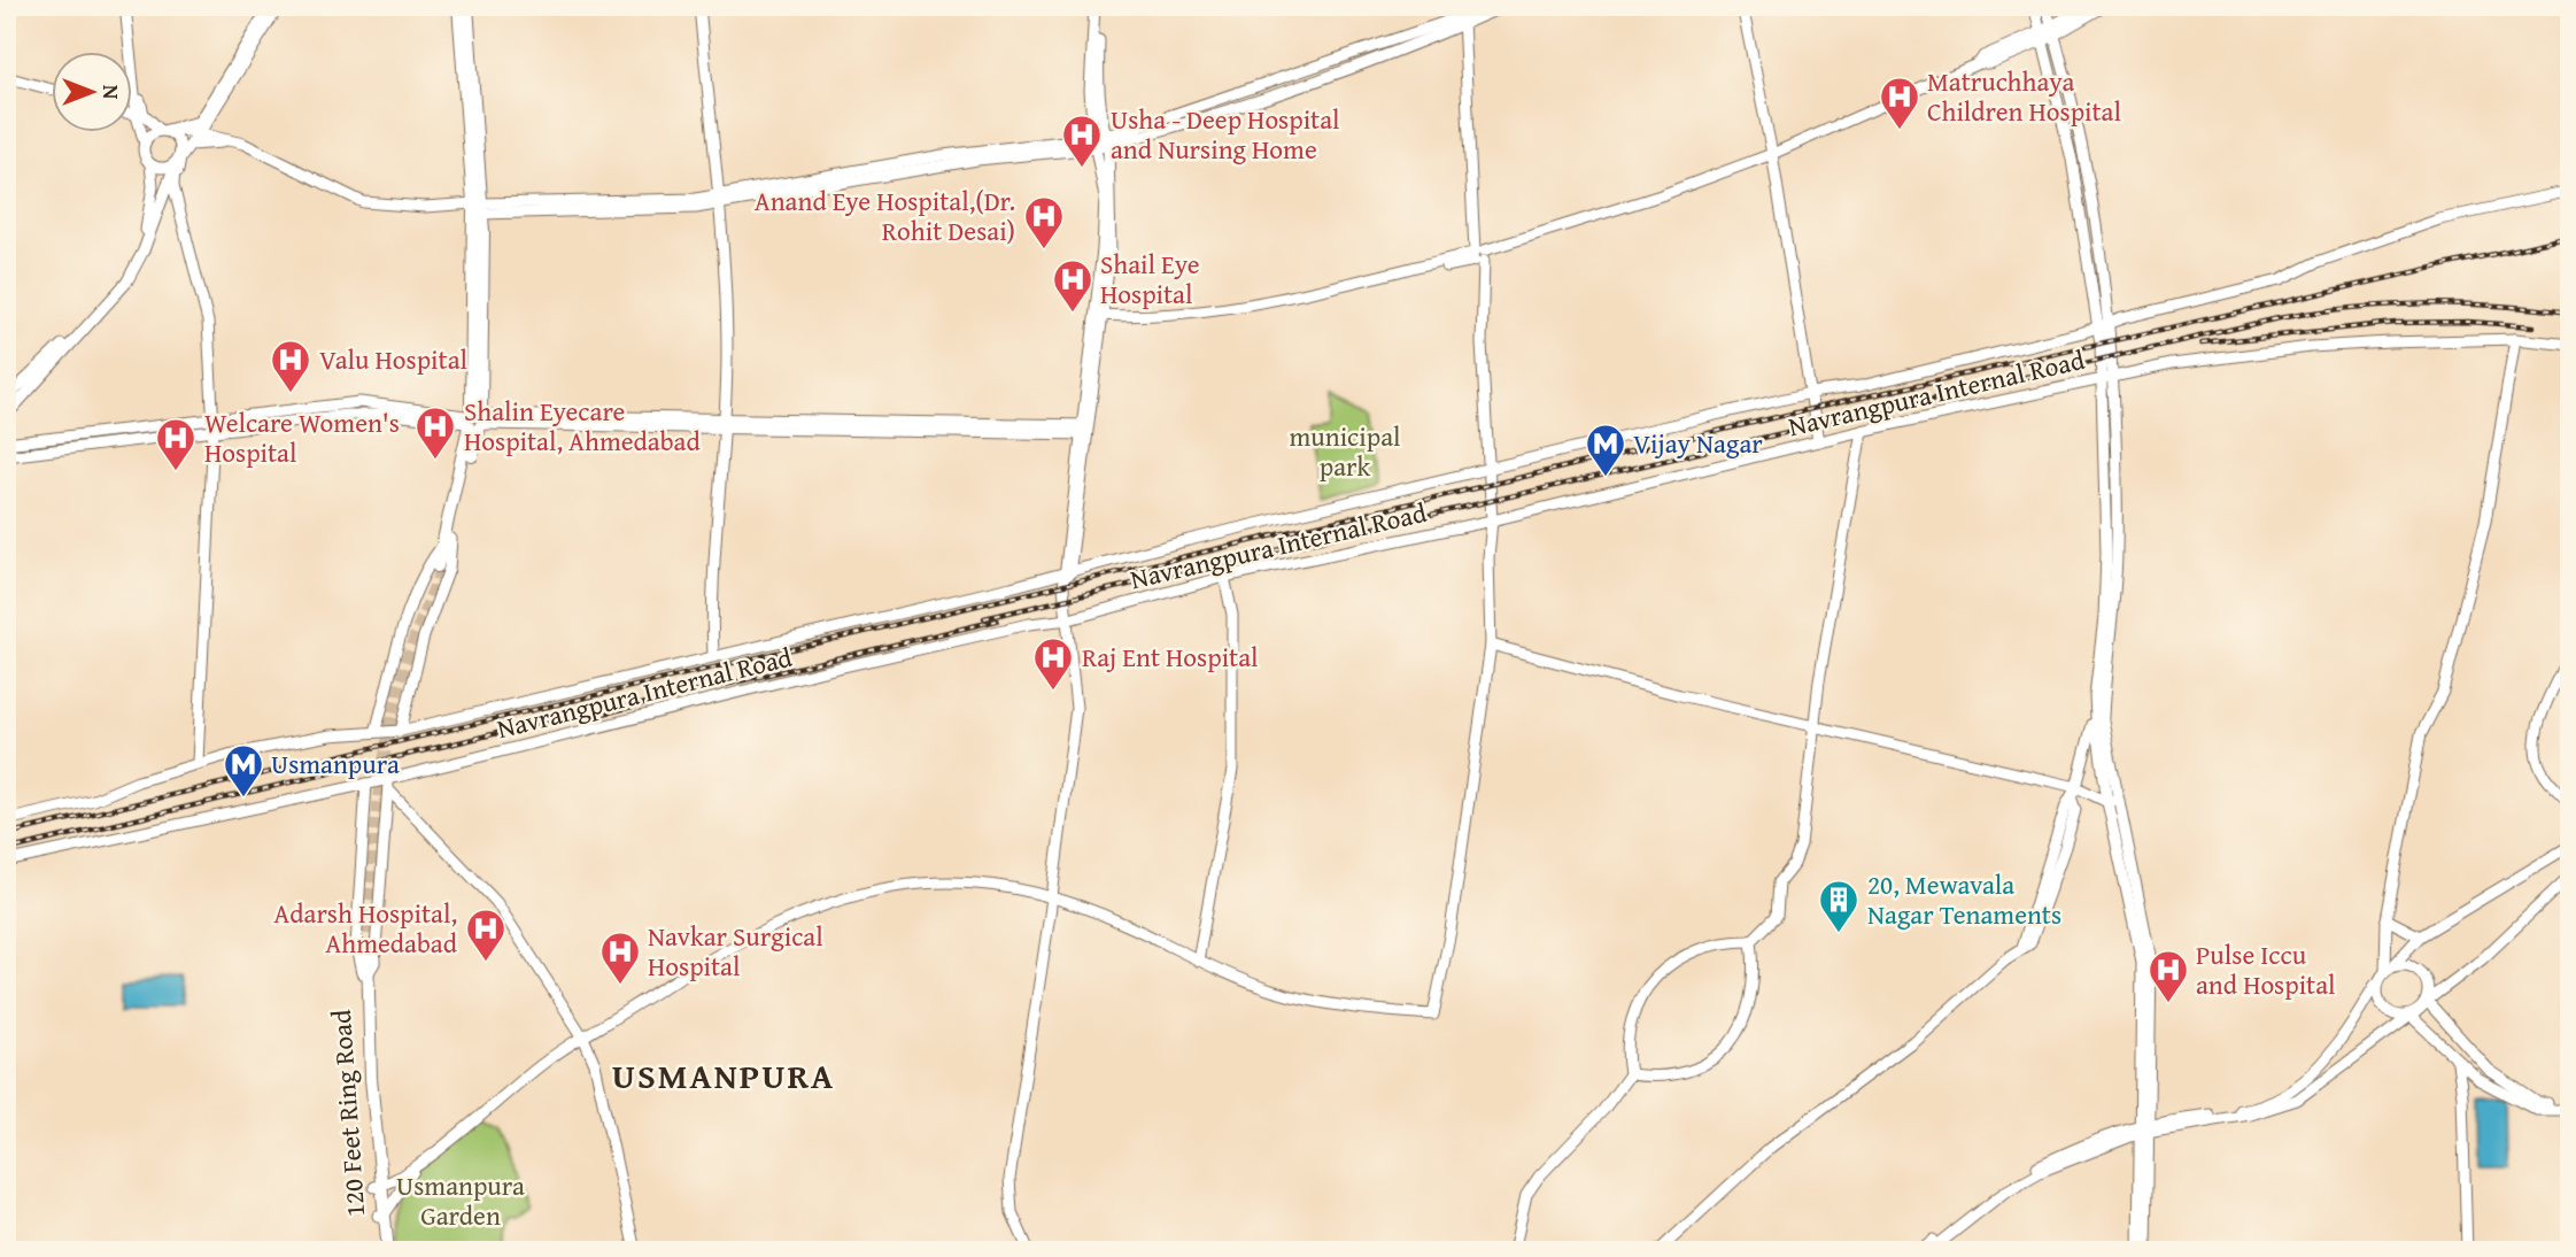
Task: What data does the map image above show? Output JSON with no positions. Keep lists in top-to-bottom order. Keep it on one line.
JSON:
{"streets":{"main road":["120 Feet Ring Road"],"street":["Navrangpura Internal Road"]},"districts":["USMANPURA"],"parks":["municipal park","Usmanpura Garden"],"places":{"hospital":["Matruchhaya Children Hospital","Usha - Deep Hospital and Nursing Home","Anand Eye Hospital,(Dr. Rohit Desai)","Shail Eye Hospital","Valu Hospital","Shalin Eyecare Hospital, Ahmedabad","Welcare Women's Hospital","Raj Ent Hospital","Adarsh Hospital, Ahmedabad","Navkar Surgical Hospital","Pulse Iccu and Hospital"],"metro station":["Vijay Nagar","Usmanpura"],"building":["20, Mewavala Nagar Tenaments"]},"north":"right"}
